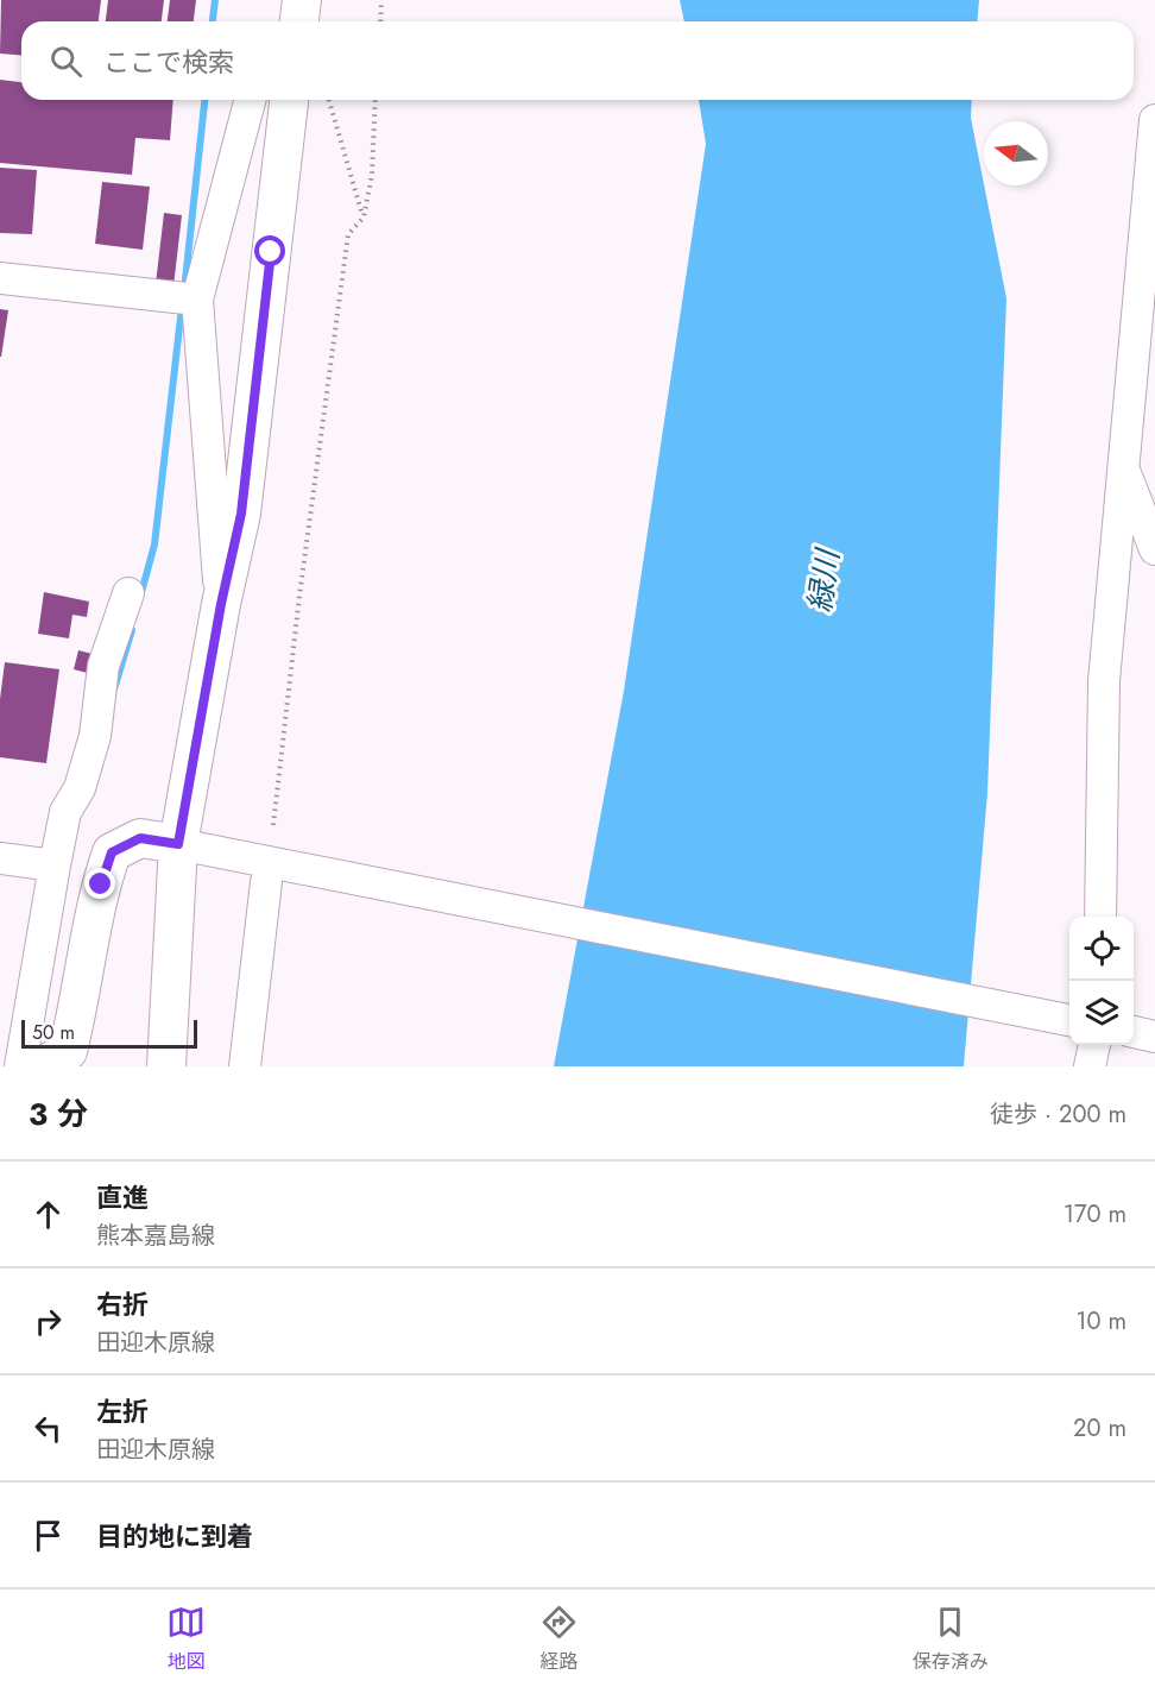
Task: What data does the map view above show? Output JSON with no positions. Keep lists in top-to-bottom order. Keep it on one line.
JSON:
{"water":["緑川"],"scale_bar":"50 m","north":"left","page":{"search":"ここで検索","scale":"50 m","heading":["3 分","徒歩 · 200 m"],"list":[["直進","熊本嘉島線","170 m"],["右折","田迎木原線","10 m"],["左折","田迎木原線","20 m"],"目的地に到着"],"nav":["地図","経路","保存済み"]}}
